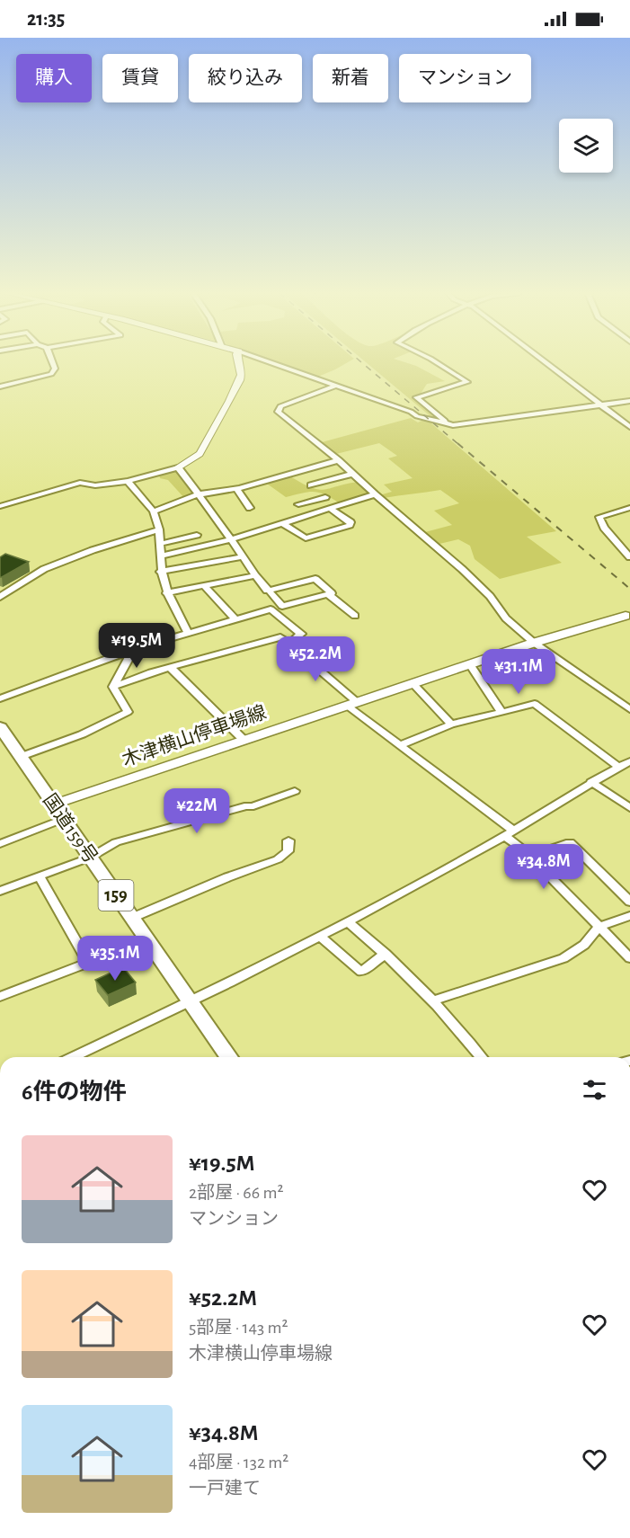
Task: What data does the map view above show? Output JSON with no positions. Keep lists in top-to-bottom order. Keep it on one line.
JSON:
{"streets":{"highway":["国道159号","159"],"main road":["木津横山停車場線"]},"crossings":[["木津横山停車場線","国道159号"]],"page":{"status":"21:35","chip":["購入","賃貸","絞り込み","新着","マンション"],"price":["¥19.5M","¥52.2M","¥31.1M","¥22M","¥34.8M","¥35.1M"],"heading":"6件の物件","list":[{"name":"¥19.5M","note":"2部屋 · 66 m² · マンション"},{"name":"¥52.2M","note":"5部屋 · 143 m² · 木津横山停車場線"},{"name":"¥34.8M","note":"4部屋 · 132 m² · 一戸建て"}]}}
